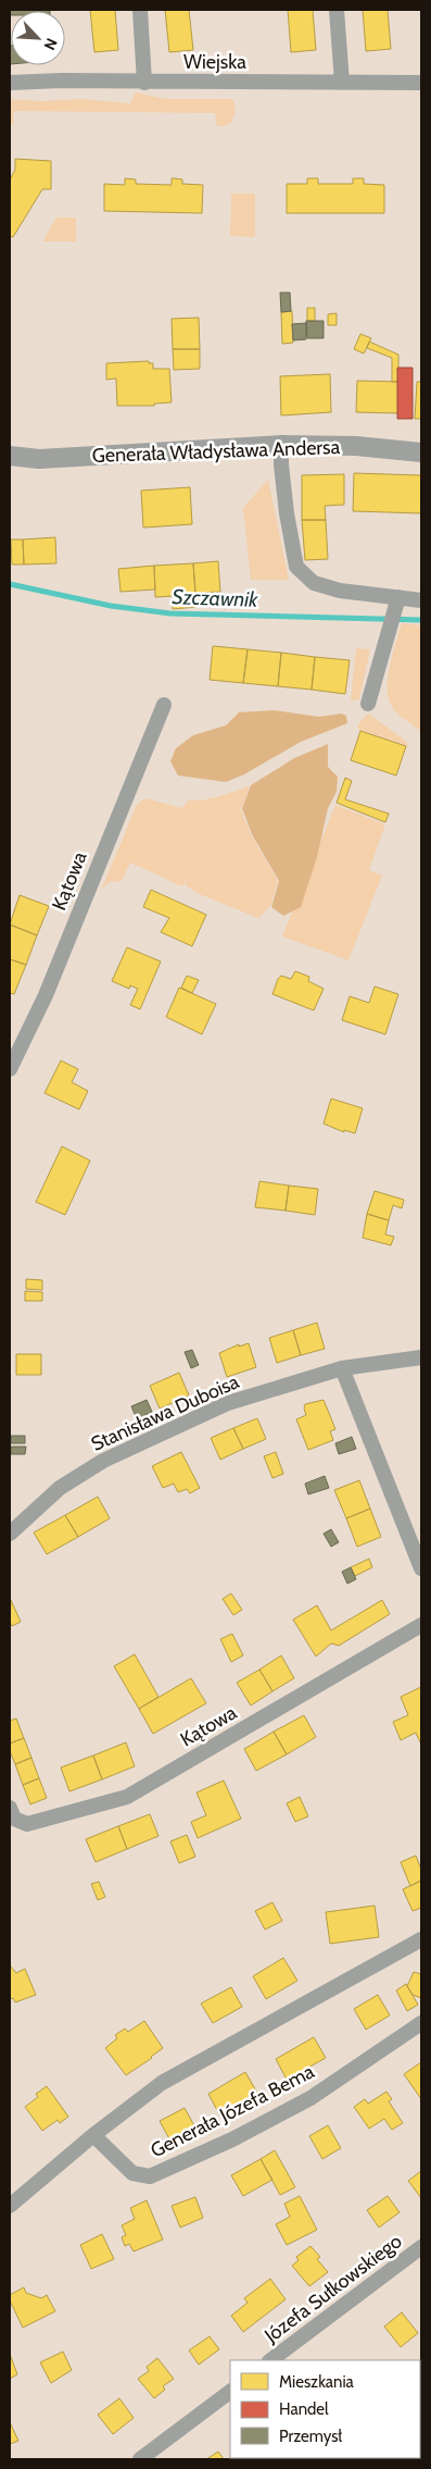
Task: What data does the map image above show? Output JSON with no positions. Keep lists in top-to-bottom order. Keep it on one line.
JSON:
{"streets":{"street":["Wiejska","Generała Władysława Andersa","Kątowa","Stanisława Duboisa","Generała Józefa Bema","Józefa Sułkowskiego"]},"water":["Szczawnik"],"legend":["Mieszkania","Handel","Przemysł"],"north":"bottom right"}
